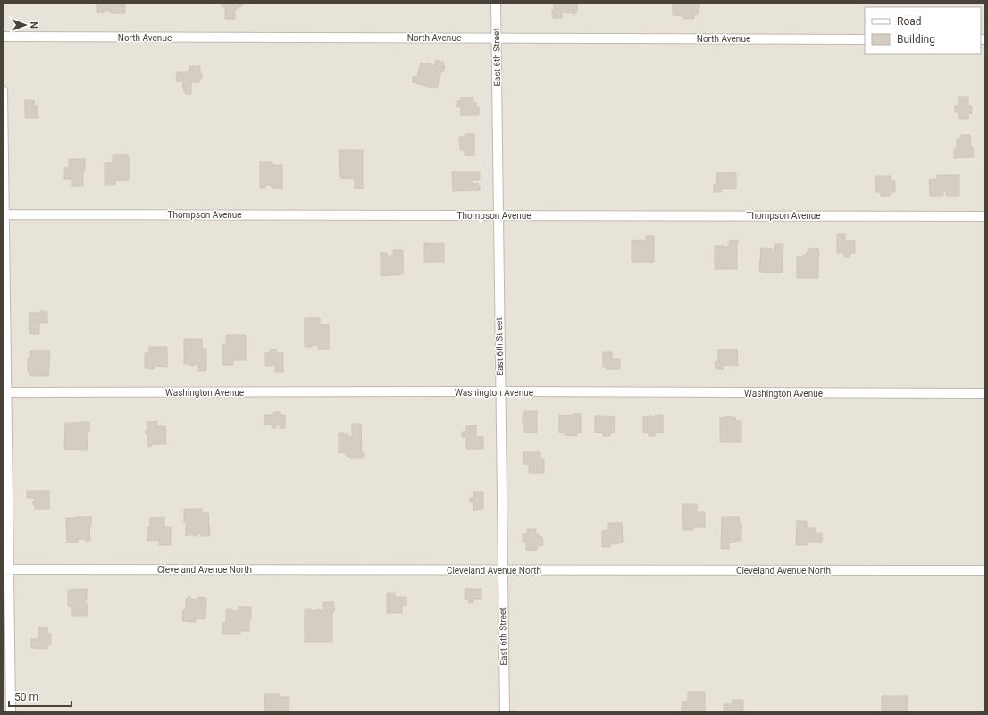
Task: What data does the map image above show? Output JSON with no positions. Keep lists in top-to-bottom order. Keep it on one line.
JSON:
{"streets":{"street":["North Avenue","East 6th Street","Thompson Avenue","Washington Avenue","Cleveland Avenue North"]},"crossings":[["North Avenue","East 6th Street"],["East 6th Street","Thompson Avenue"],["East 6th Street","Washington Avenue"],["East 6th Street","Cleveland Avenue North"]],"legend":["Road","Building"],"scale_bar":"50 m","north":"right"}
